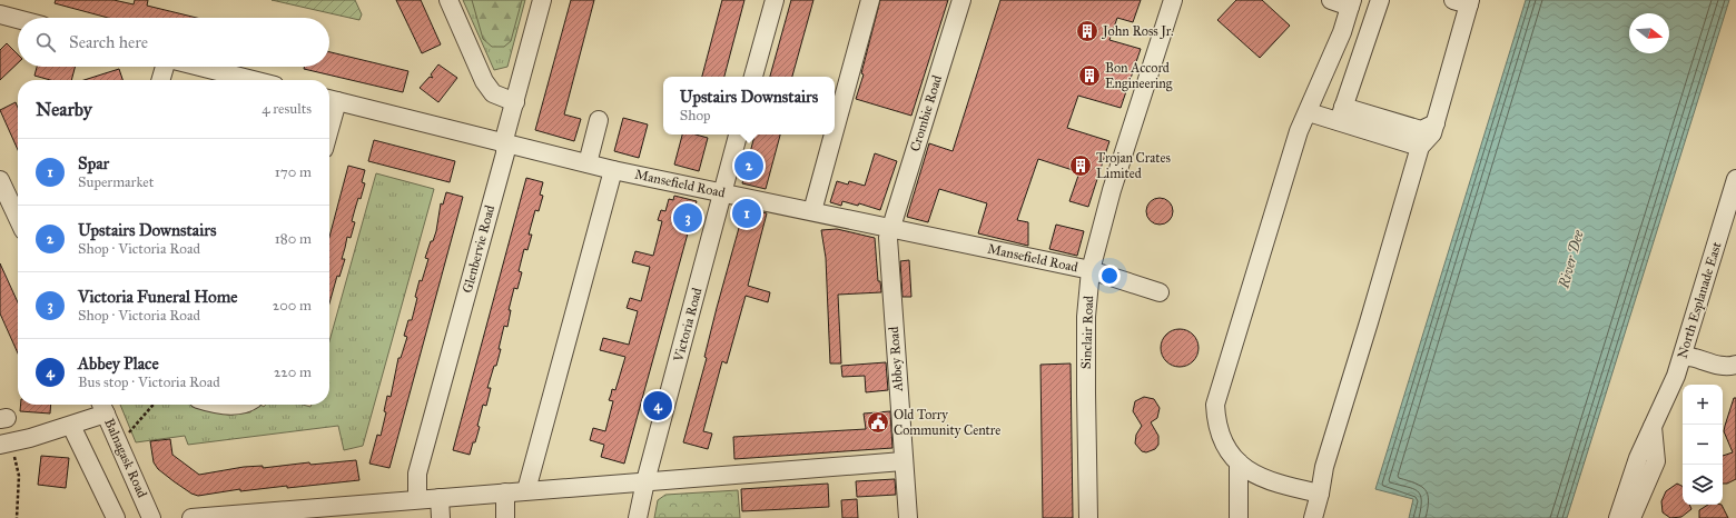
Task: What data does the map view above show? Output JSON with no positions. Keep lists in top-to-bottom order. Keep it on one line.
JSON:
{"streets":{"street":["Crombie Road","Mansefield Road","Glenbervie Road","North Esplanade East","Victoria Road","Sinclair Road","Abbey Road","Balnagask Road"]},"crossings":[["Crombie Road","Mansefield Road"],["Crombie Road","Abbey Road"],["Mansefield Road","Glenbervie Road"],["Mansefield Road","Victoria Road"],["Mansefield Road","Sinclair Road"],["Mansefield Road","Abbey Road"]],"water":["River Dee"],"places":{"building":["John Ross Jr.","Bon Accord Engineering","Trojan Crates Limited"],"public building":["Old Torry Community Centre"]},"north":"right","page":{"search":"Search here","popup":["Upstairs Downstairs","Shop"],"heading":["Nearby","4 results"],"list":[{"mark":"1","name":"Spar","note":"Supermarket","value":"170 m"},{"mark":"2","name":"Upstairs Downstairs","note":"Shop · Victoria Road","value":"180 m"},{"mark":"3","name":"Victoria Funeral Home","note":"Shop · Victoria Road","value":"200 m"},{"mark":"4","name":"Abbey Place","note":"Bus stop · Victoria Road","value":"220 m"}],"pins":["2","1","3","4"],"map_buttons":["+","−"]}}
